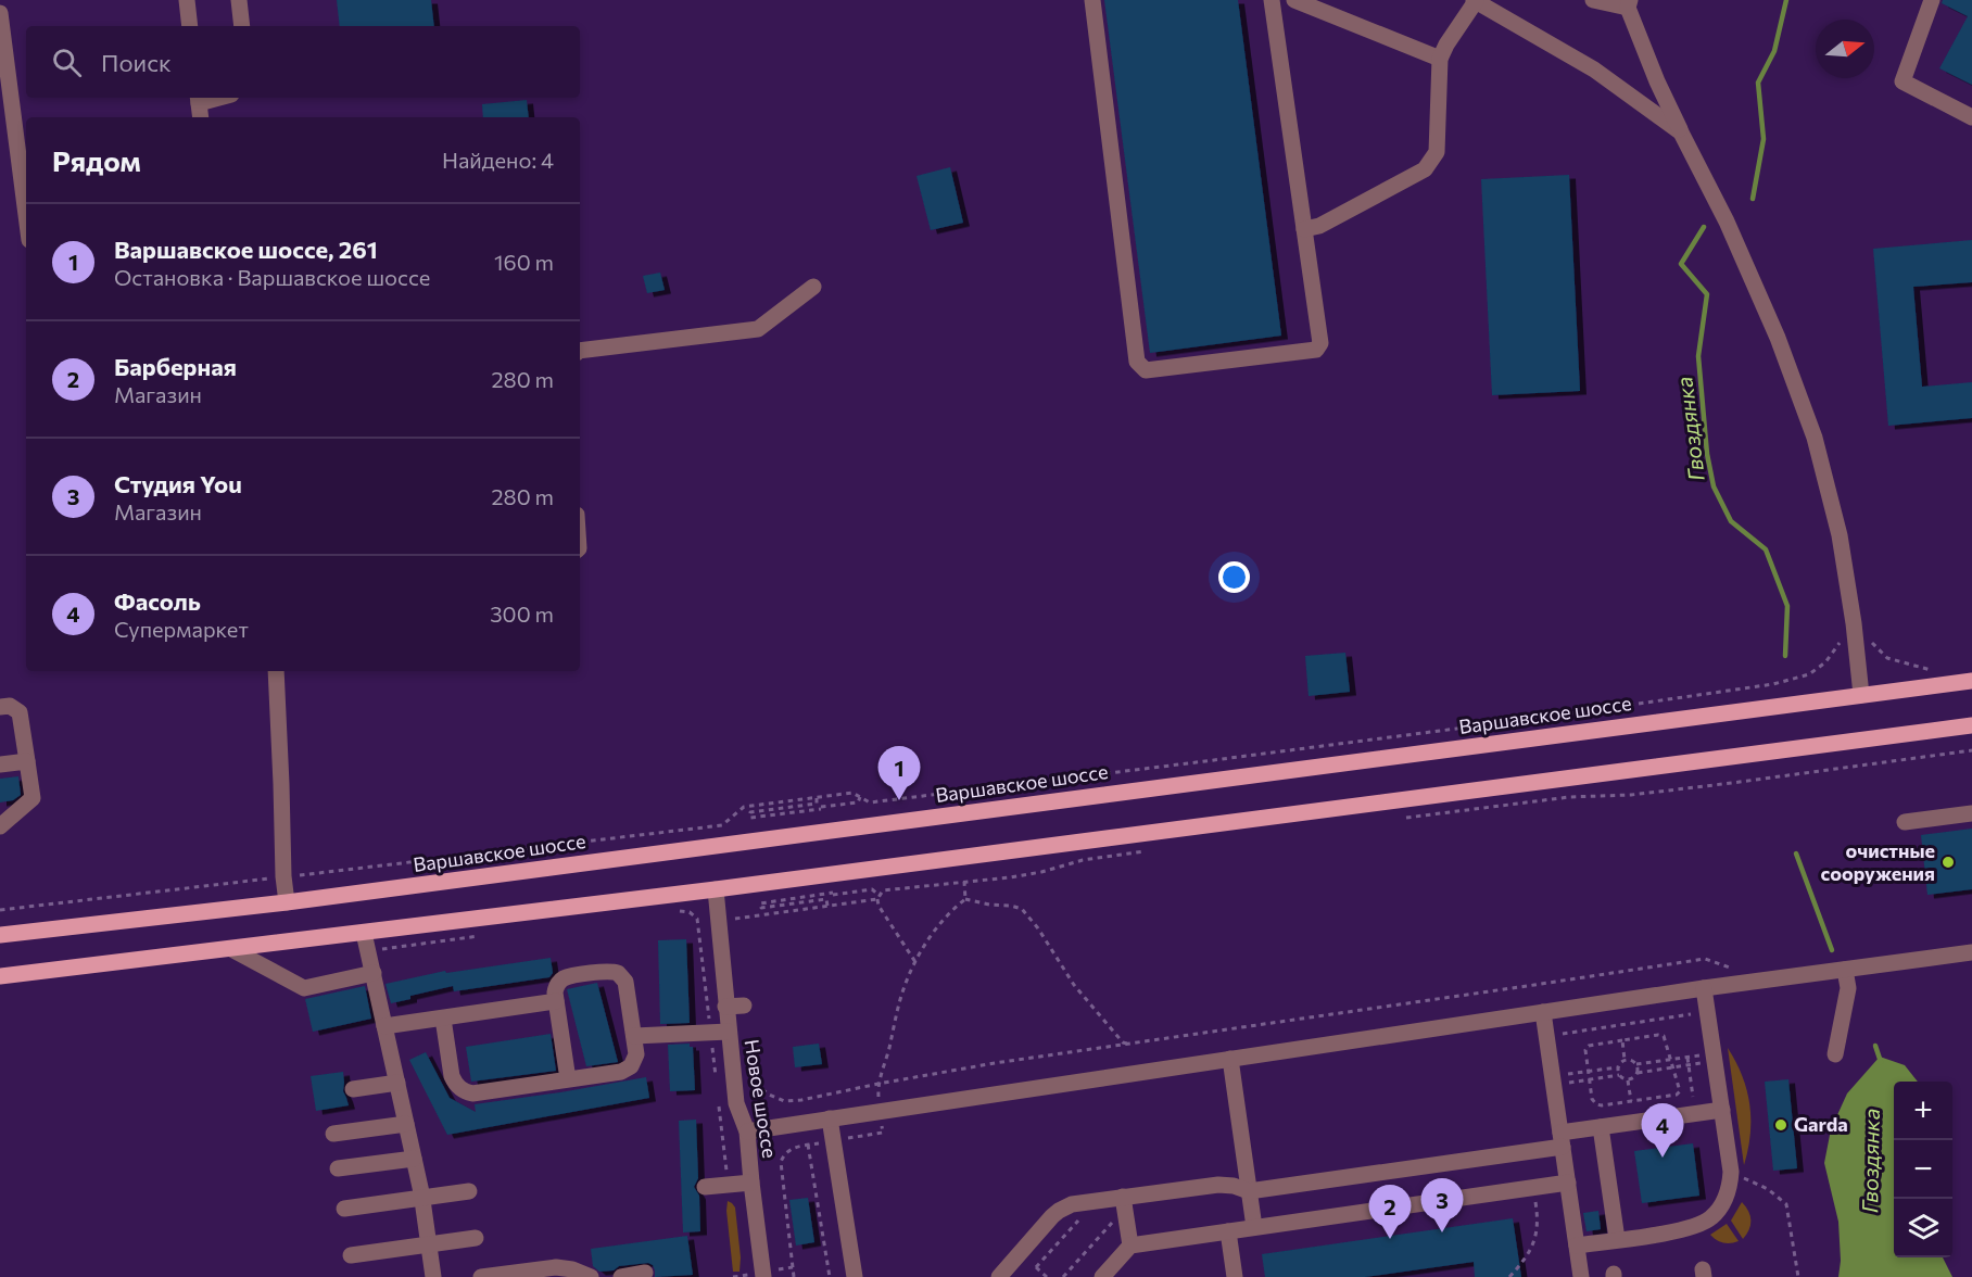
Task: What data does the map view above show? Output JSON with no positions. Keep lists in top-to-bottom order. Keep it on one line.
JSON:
{"streets":{"main road":["Варшавское шоссе"],"street":["Новое шоссе"]},"water":["Гвоздянка"],"places":["очистные сооружения","Garda"],"north":"right","page":{"search":"Поиск","heading":["Рядом","Найдено: 4"],"list":[{"mark":"1","name":"Варшавское шоссе, 261","note":"Остановка · Варшавское шоссе","value":"160 m"},{"mark":"2","name":"Барберная","note":"Магазин","value":"280 m"},{"mark":"3","name":"Студия You","note":"Магазин","value":"280 m"},{"mark":"4","name":"Фасоль","note":"Супермаркет","value":"300 m"}],"pins":["1","4","3","2"],"map_buttons":["+","−"]}}
